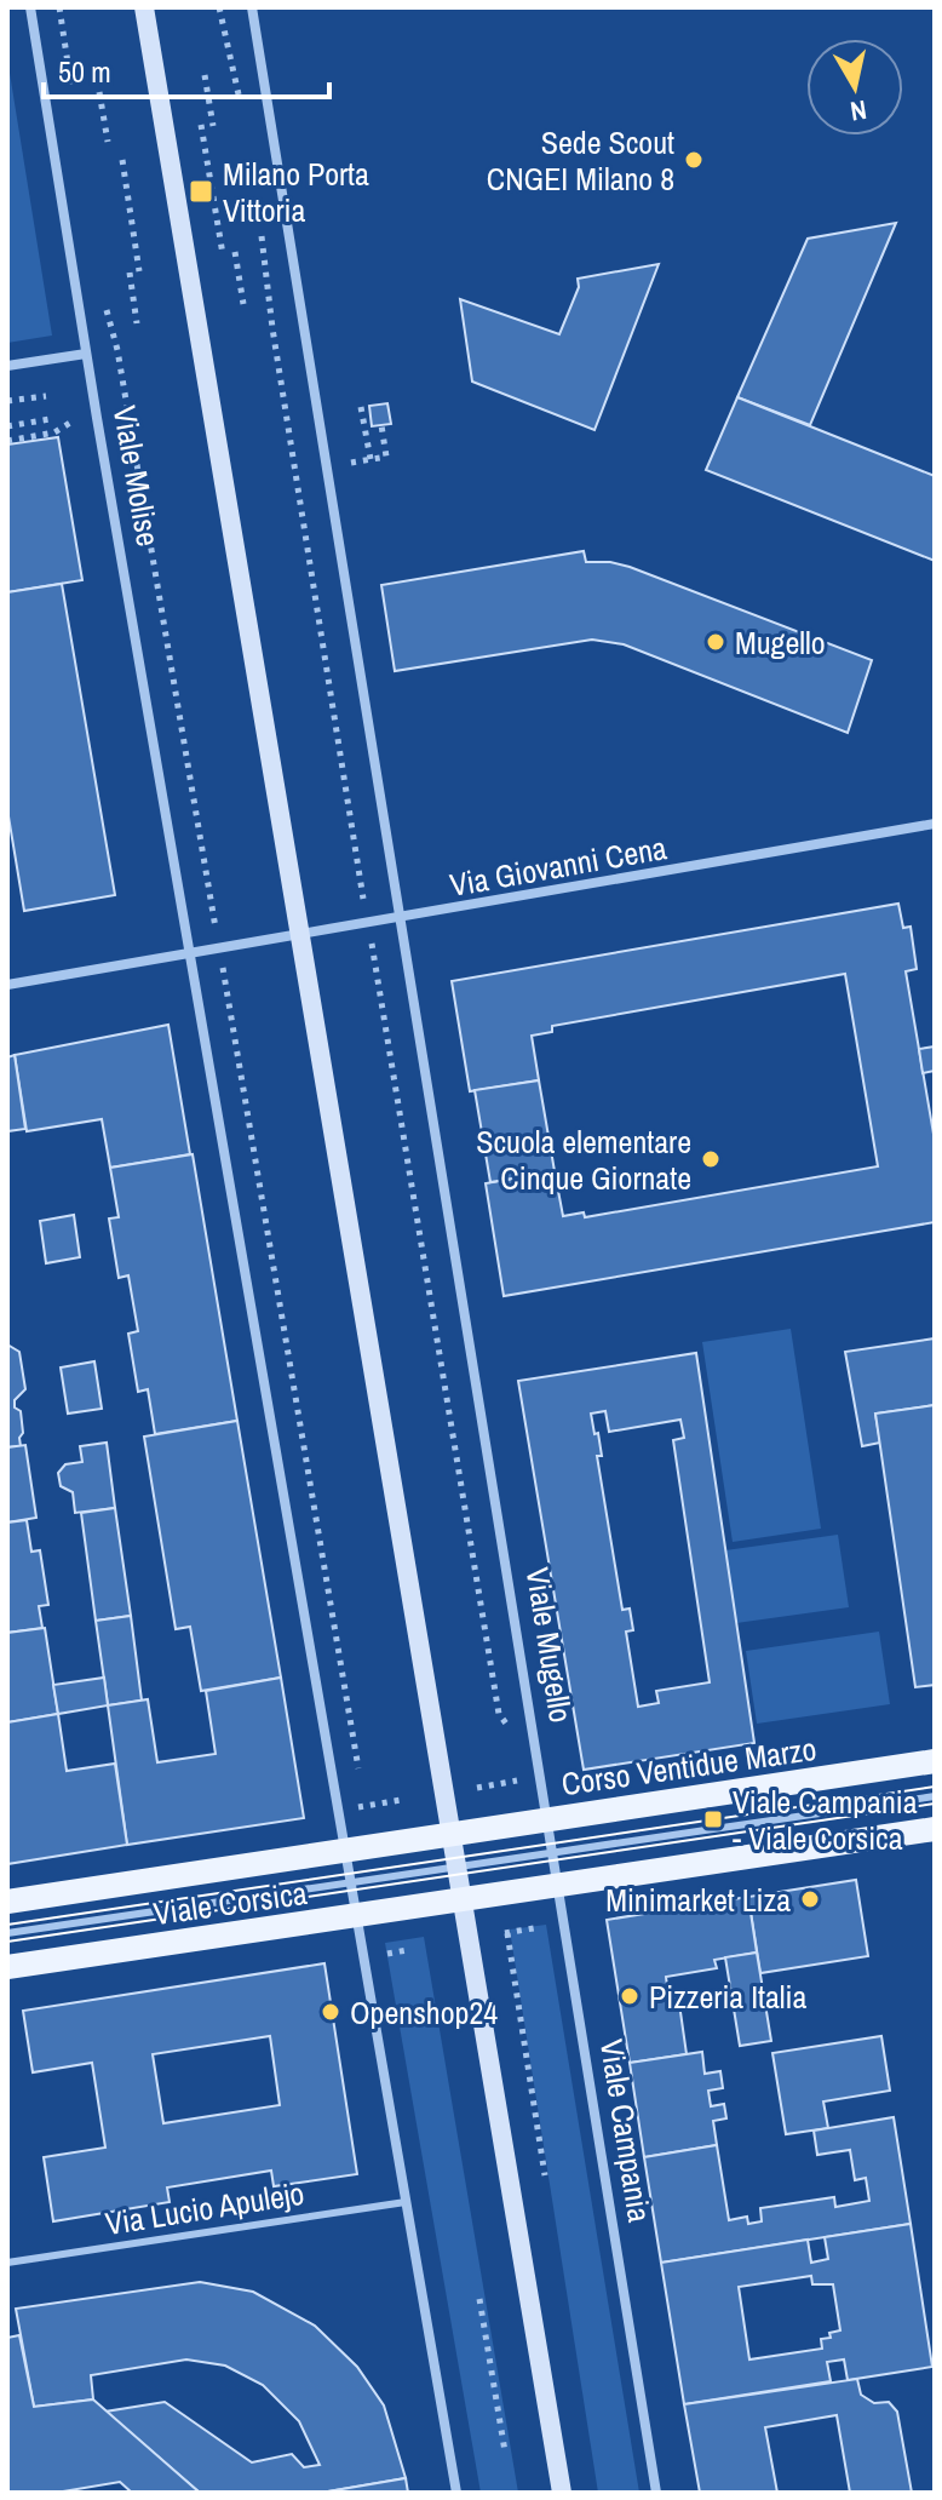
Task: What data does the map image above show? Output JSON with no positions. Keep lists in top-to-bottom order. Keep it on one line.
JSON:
{"streets":{"main road":["Corso Ventidue Marzo","Viale Corsica"],"street":["Viale Molise","Via Giovanni Cena","Viale Mugello","Viale Campania"],"lane":["Via Lucio Apulejo"]},"crossings":[["Viale Molise","Via Giovanni Cena"],["Via Giovanni Cena","Viale Mugello"],["Viale Mugello","Viale Campania"],["Corso Ventidue Marzo","Viale Corsica"],["Corso Ventidue Marzo","Viale Campania"]],"places":{"other":["Sede Scout CNGEI Milano 8","Mugello","Scuola elementare Cinque Giornate","Minimarket Liza","Pizzeria Italia","Openshop24"],"transit":["Milano Porta Vittoria","Viale Campania - Viale Corsica"]},"scale_bar":"50 m","north":"bottom"}
